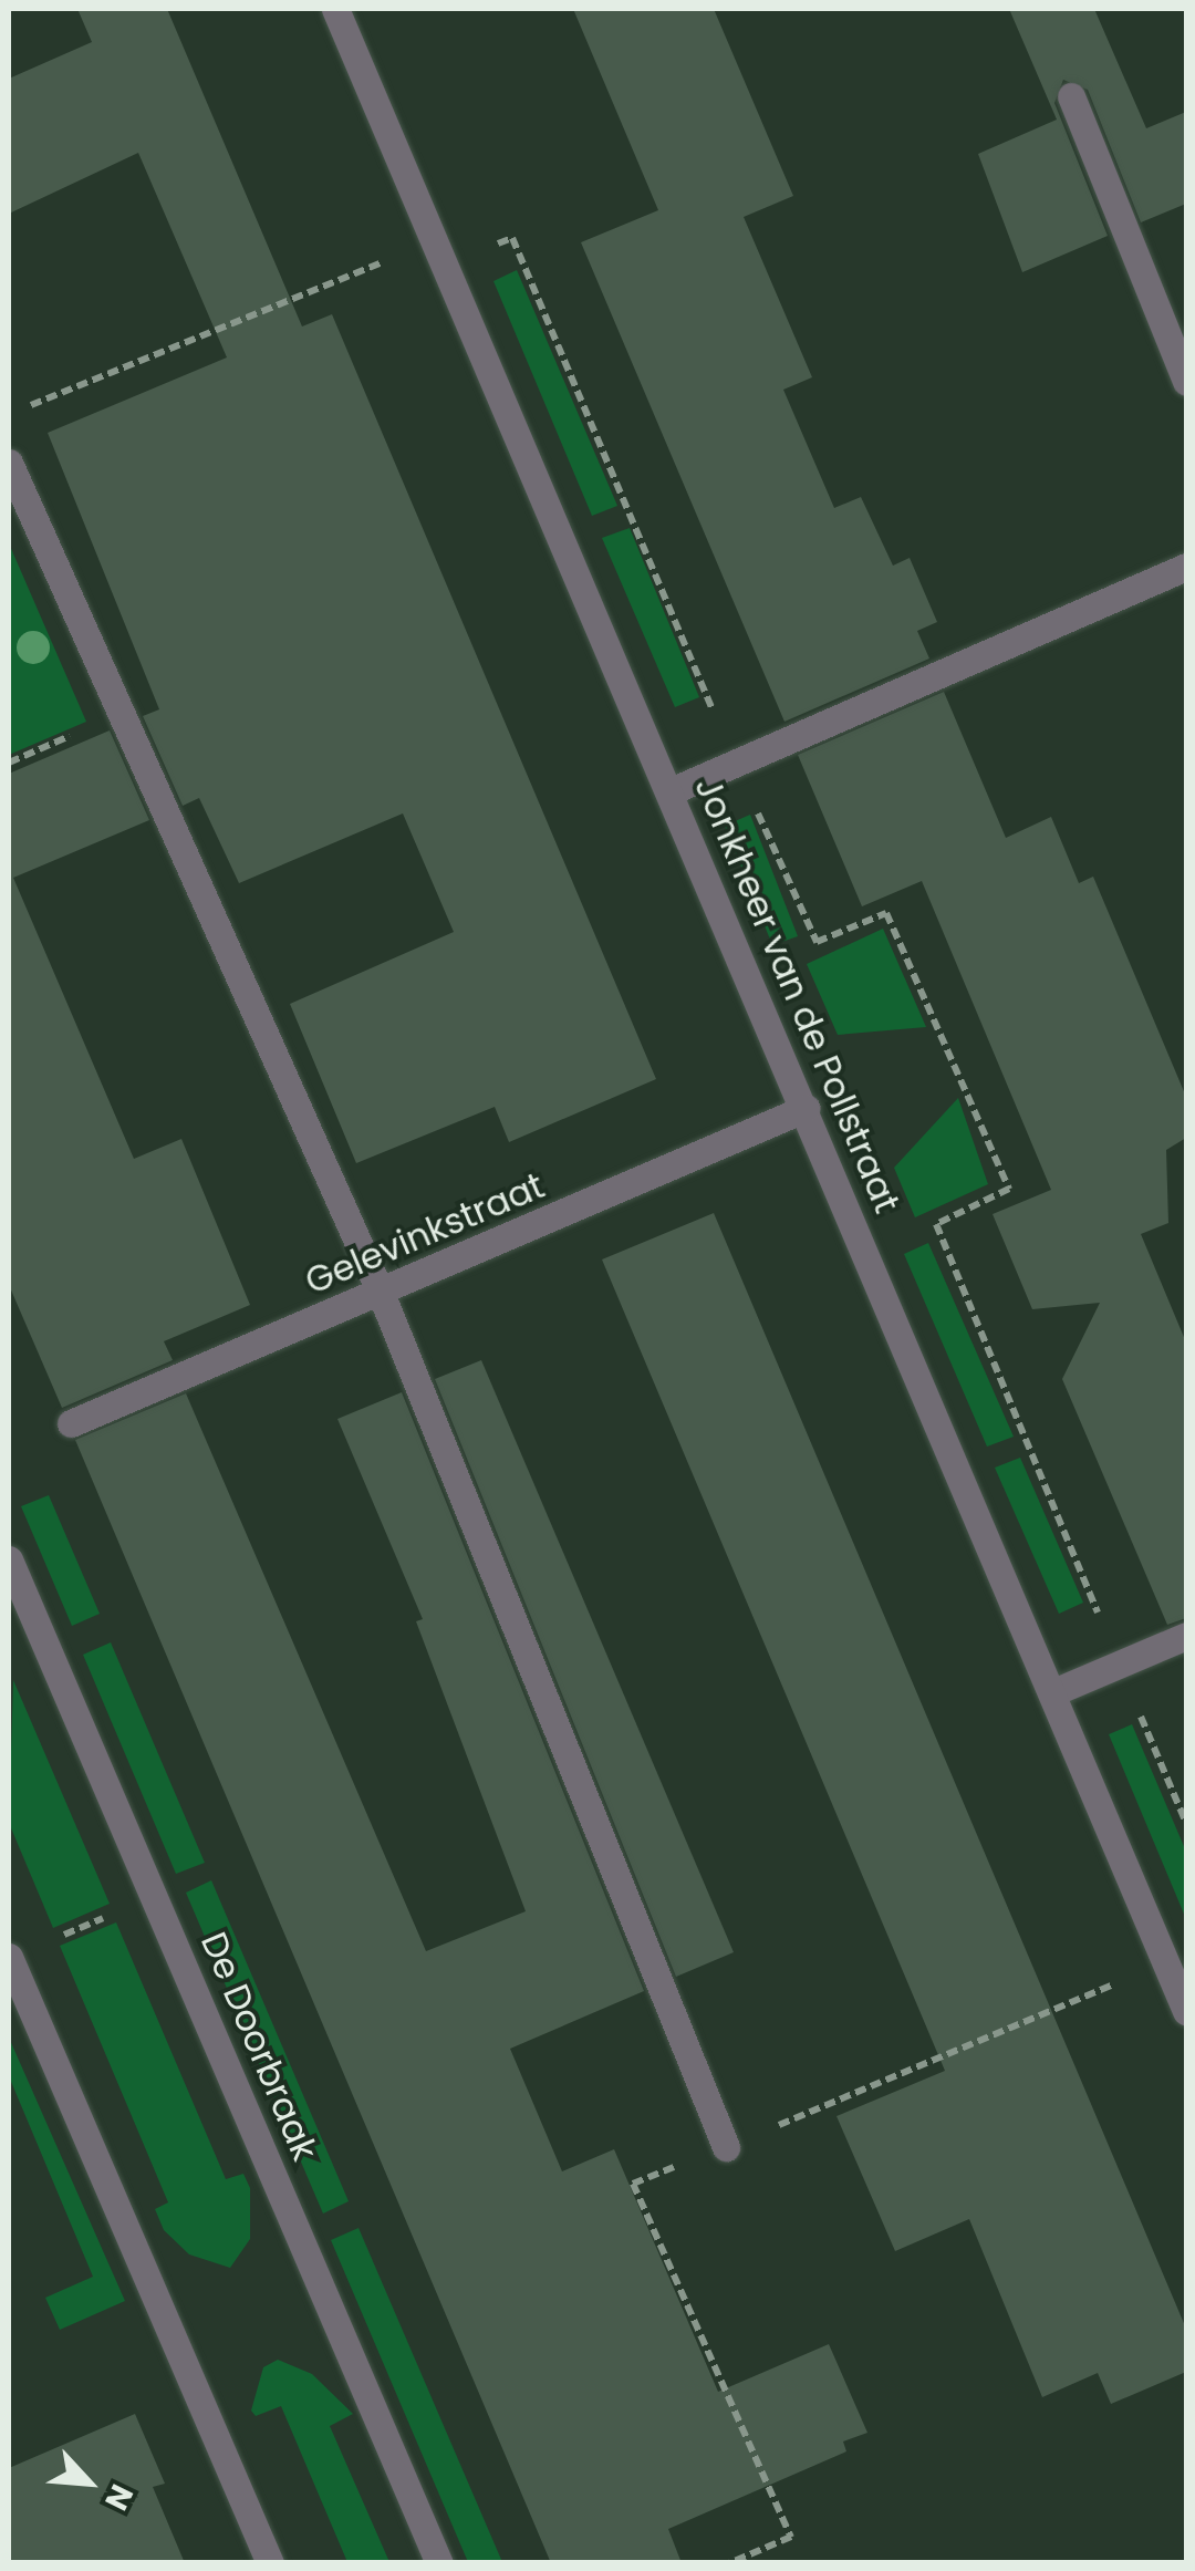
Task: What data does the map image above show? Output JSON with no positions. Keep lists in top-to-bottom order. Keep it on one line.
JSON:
{"streets":{"street":["Jonkheer van de Pollstraat","Gelevinkstraat","De Doorbraak"]},"crossings":[["Jonkheer van de Pollstraat","Gelevinkstraat"]],"north":"bottom right"}
